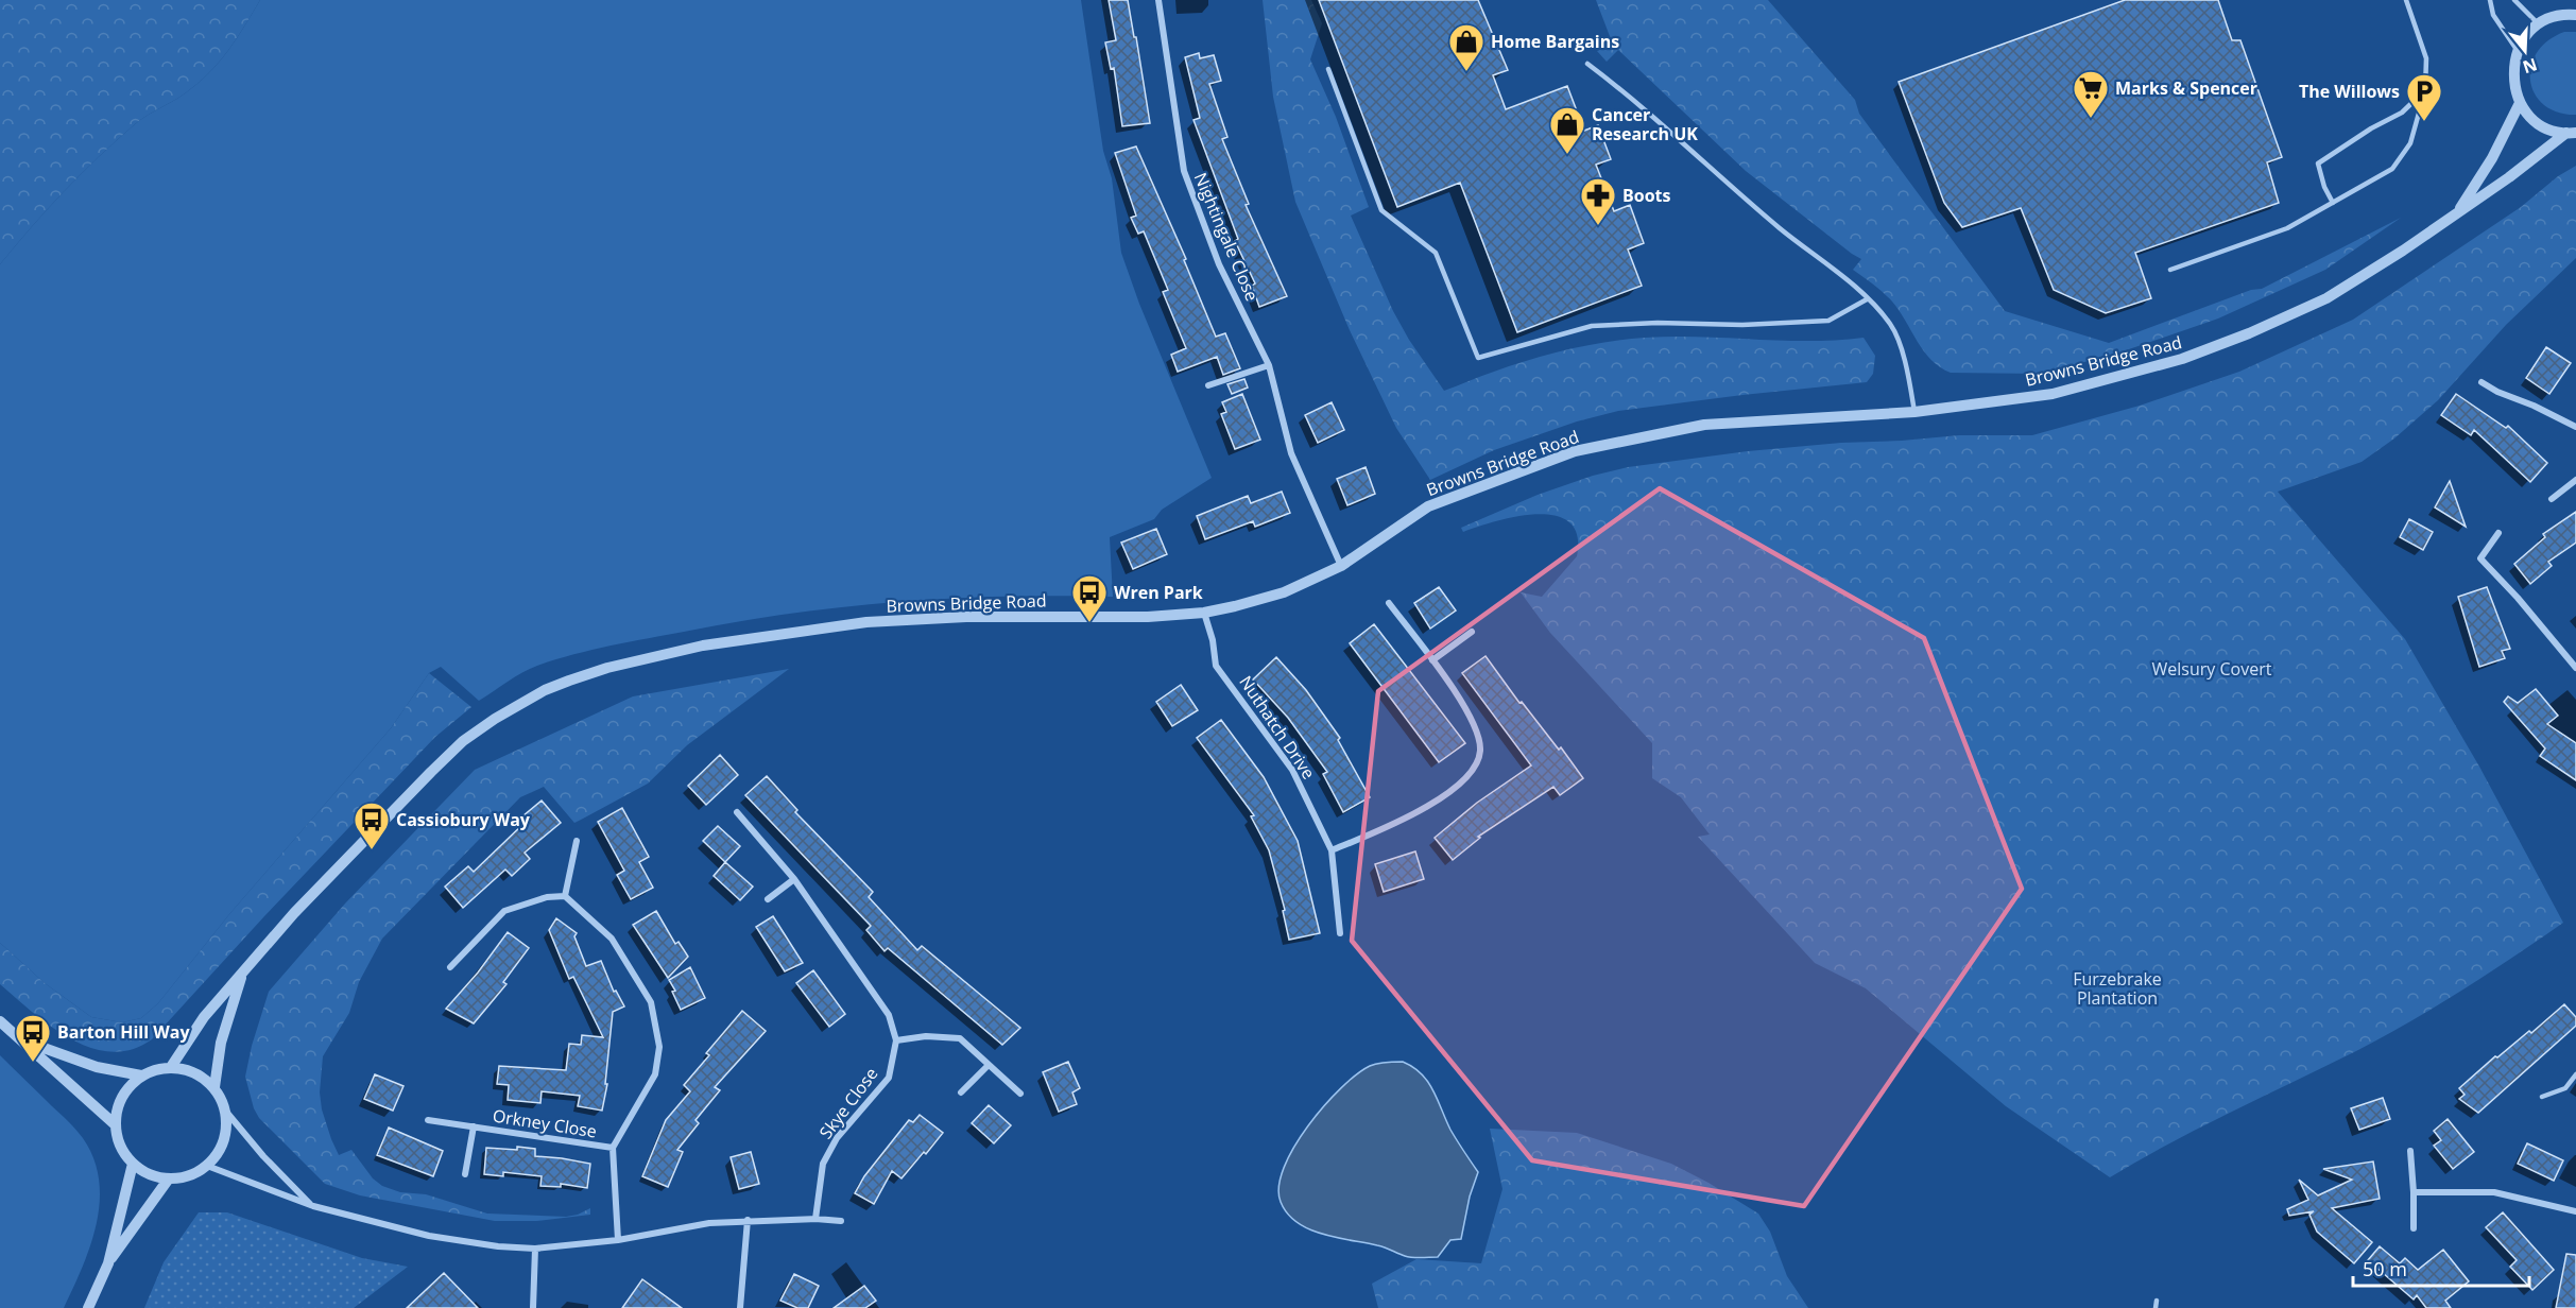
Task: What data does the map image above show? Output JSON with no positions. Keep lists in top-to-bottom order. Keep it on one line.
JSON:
{"streets":{"street":["Nightingale Close","Browns Bridge Road","Nuthatch Drive","Skye Close","Orkney Close"]},"crossings":[["Nightingale Close","Browns Bridge Road"],["Browns Bridge Road","Nuthatch Drive"]],"parks":["Welsury Covert","Furzebrake Plantation"],"places":{"shop":["Home Bargains","Cancer Research UK"],"supermarket":["Marks & Spencer"],"parking":["The Willows"],"pharmacy":["Boots"],"bus stop":["Wren Park","Cassiobury Way","Barton Hill Way"]},"scale_bar":"50 m","north":"bottom"}
